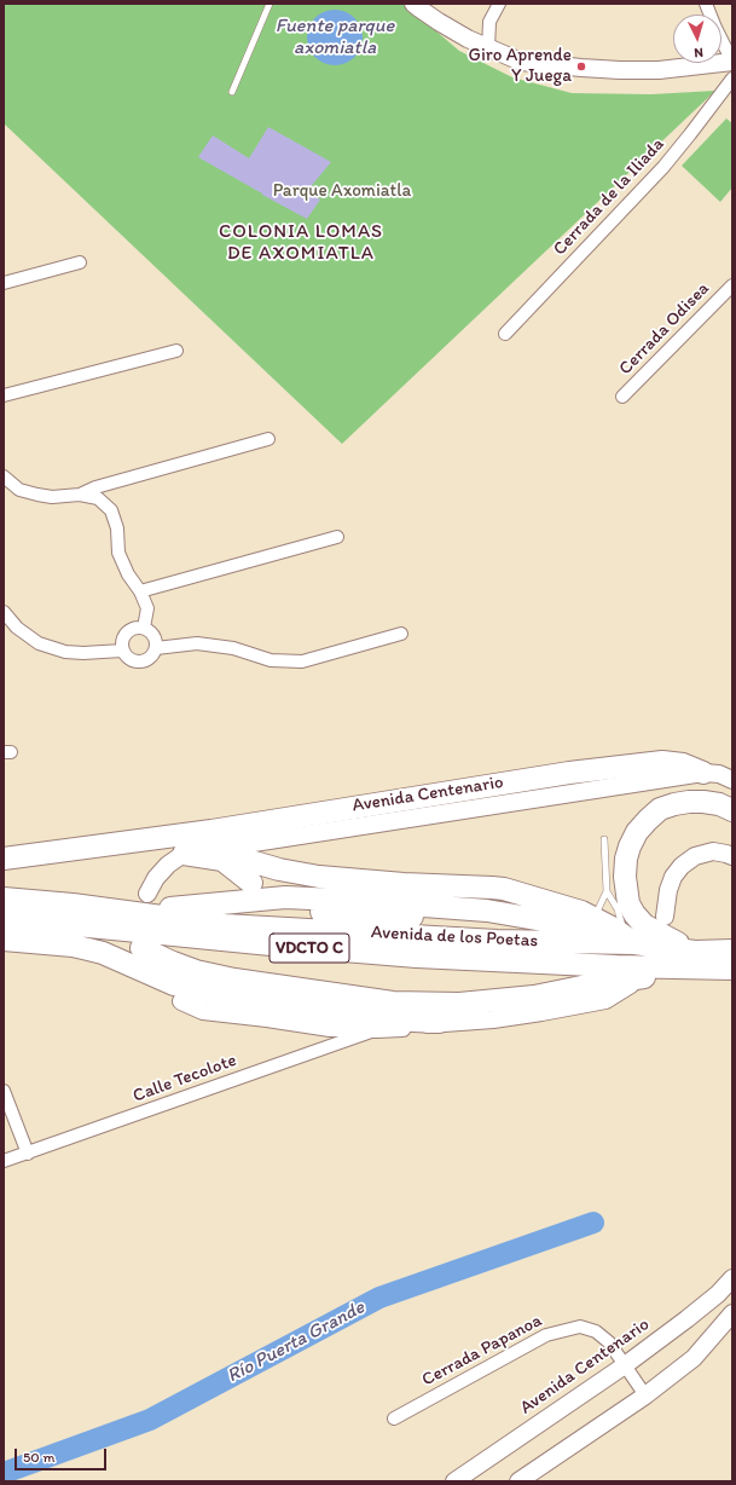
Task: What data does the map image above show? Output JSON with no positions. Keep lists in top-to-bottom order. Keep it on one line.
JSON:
{"streets":{"highway":["Avenida de los Poetas","VDCTO C"],"main road":["Avenida Centenario"],"street":["Cerrada de la Iliada","Cerrada Odisea","Calle Tecolote","Cerrada Papanoa"]},"crossings":[["Avenida Centenario","Cerrada Papanoa"]],"districts":["COLONIA LOMAS DE AXOMIATLA"],"water":["Fuente parque axomiatla","Río Puerta Grande"],"parks":["Parque Axomiatla"],"places":["Giro Aprende Y Juega"],"scale_bar":"50 m","north":"bottom"}
